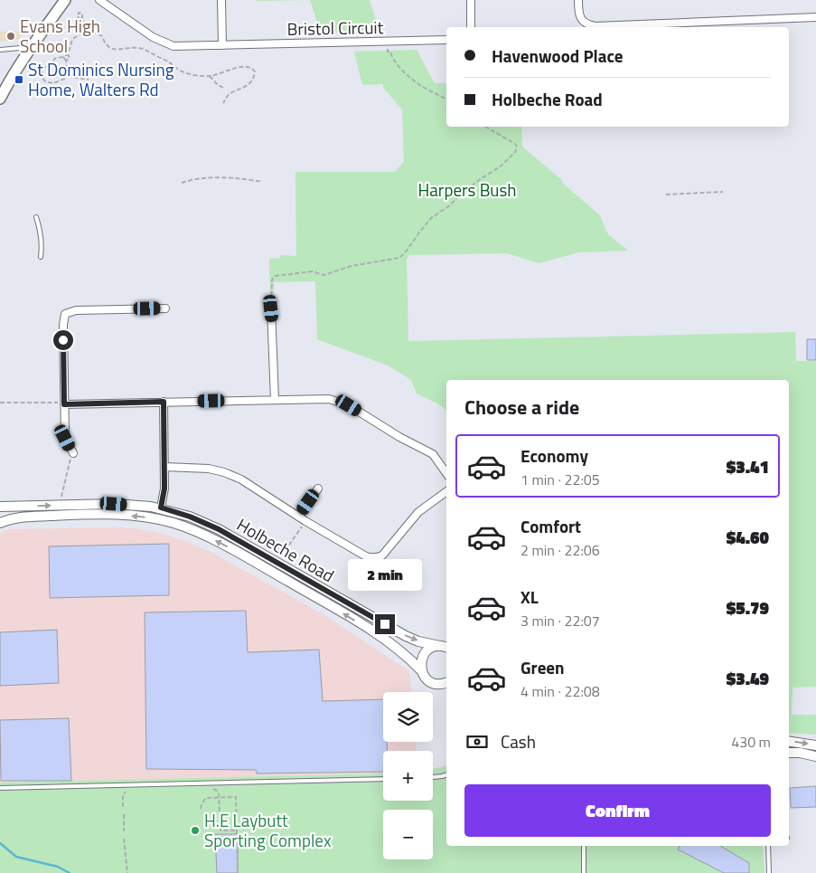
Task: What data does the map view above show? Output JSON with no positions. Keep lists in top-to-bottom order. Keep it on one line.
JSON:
{"streets":{"street":["Bristol Circuit","Holbeche Road"]},"parks":["Harpers Bush"],"places":{"other":["Evans High School","H.E Laybutt Sporting Complex"],"transit":["St Dominics Nursing Home, Walters Rd"]},"page":{"banner":["Havenwood Place","Holbeche Road"],"heading":"Choose a ride","list":[{"name":"Economy","note":"1 min · 22:05","value":"$3.41"},{"name":"Comfort","note":"2 min · 22:06","value":"$4.60"},{"name":"XL","note":"3 min · 22:07","value":"$5.79"},{"name":"Green","note":"4 min · 22:08","value":"$3.49"}],"bubble":"2 min","map_buttons":["+","−"],"pay":["Cash","430 m"],"buttons":"Confirm"}}
